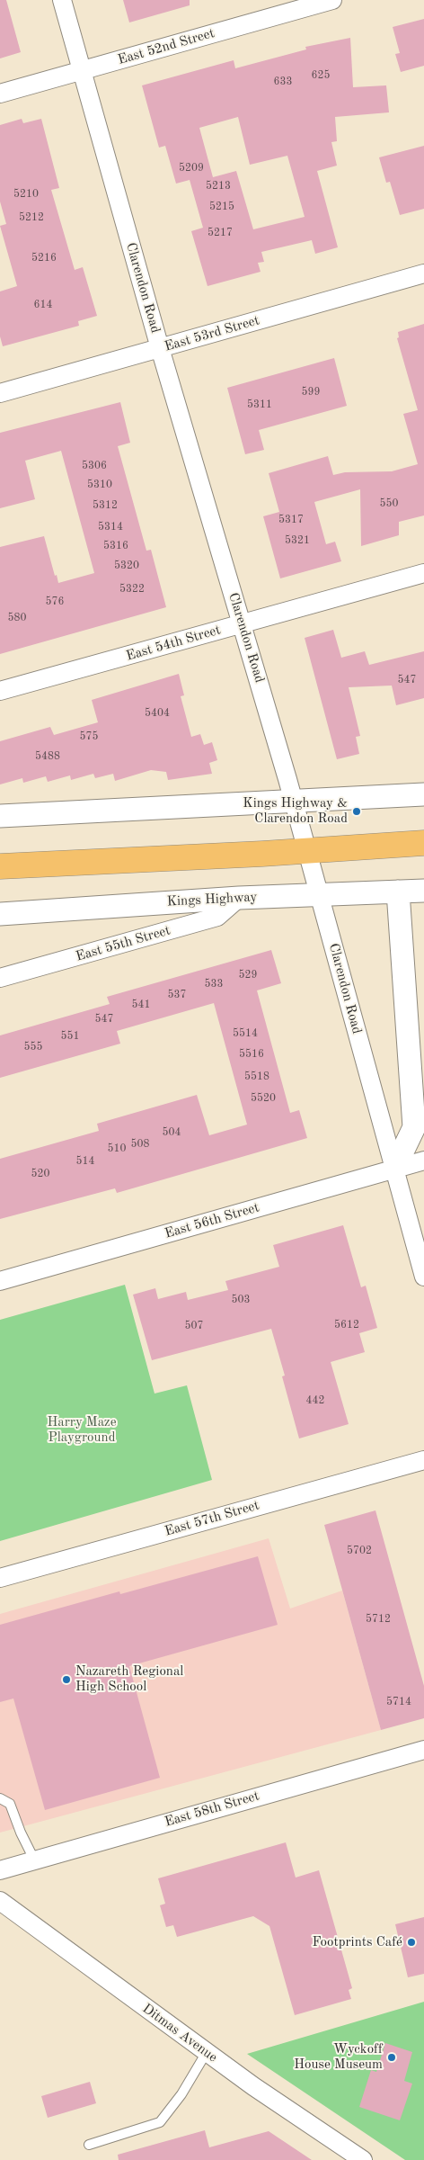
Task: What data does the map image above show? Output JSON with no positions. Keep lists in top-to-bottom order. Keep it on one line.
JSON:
{"streets":{"street":["East 52nd Street","Clarendon Road","East 53rd Street","East 54th Street","Kings Highway","East 55th Street","East 56th Street","East 57th Street","East 58th Street","Ditmas Avenue"]},"crossings":[["East 52nd Street","Clarendon Road"],["Clarendon Road","East 53rd Street"],["Clarendon Road","East 54th Street"],["Clarendon Road","Kings Highway"],["Clarendon Road","East 56th Street"],["Kings Highway","East 55th Street"]],"parks":["Harry Maze Playground"],"places":["Kings Highway & Clarendon Road","Nazareth Regional High School","Footprints Café","Wyckoff House Museum"],"house_numbers":["625","633","5209","5213","5210","5215","5212","5217","5216","614","599","5311","5306","5310","550","5312","5317","5314","5321","5316","5320","5322","576","580","547","5404","575","5488","529","533","537","541","547","5514","551","555","5516","5518","5520","504","508","510","514","520","503","5612","507","442","5702","5712","5714"]}
